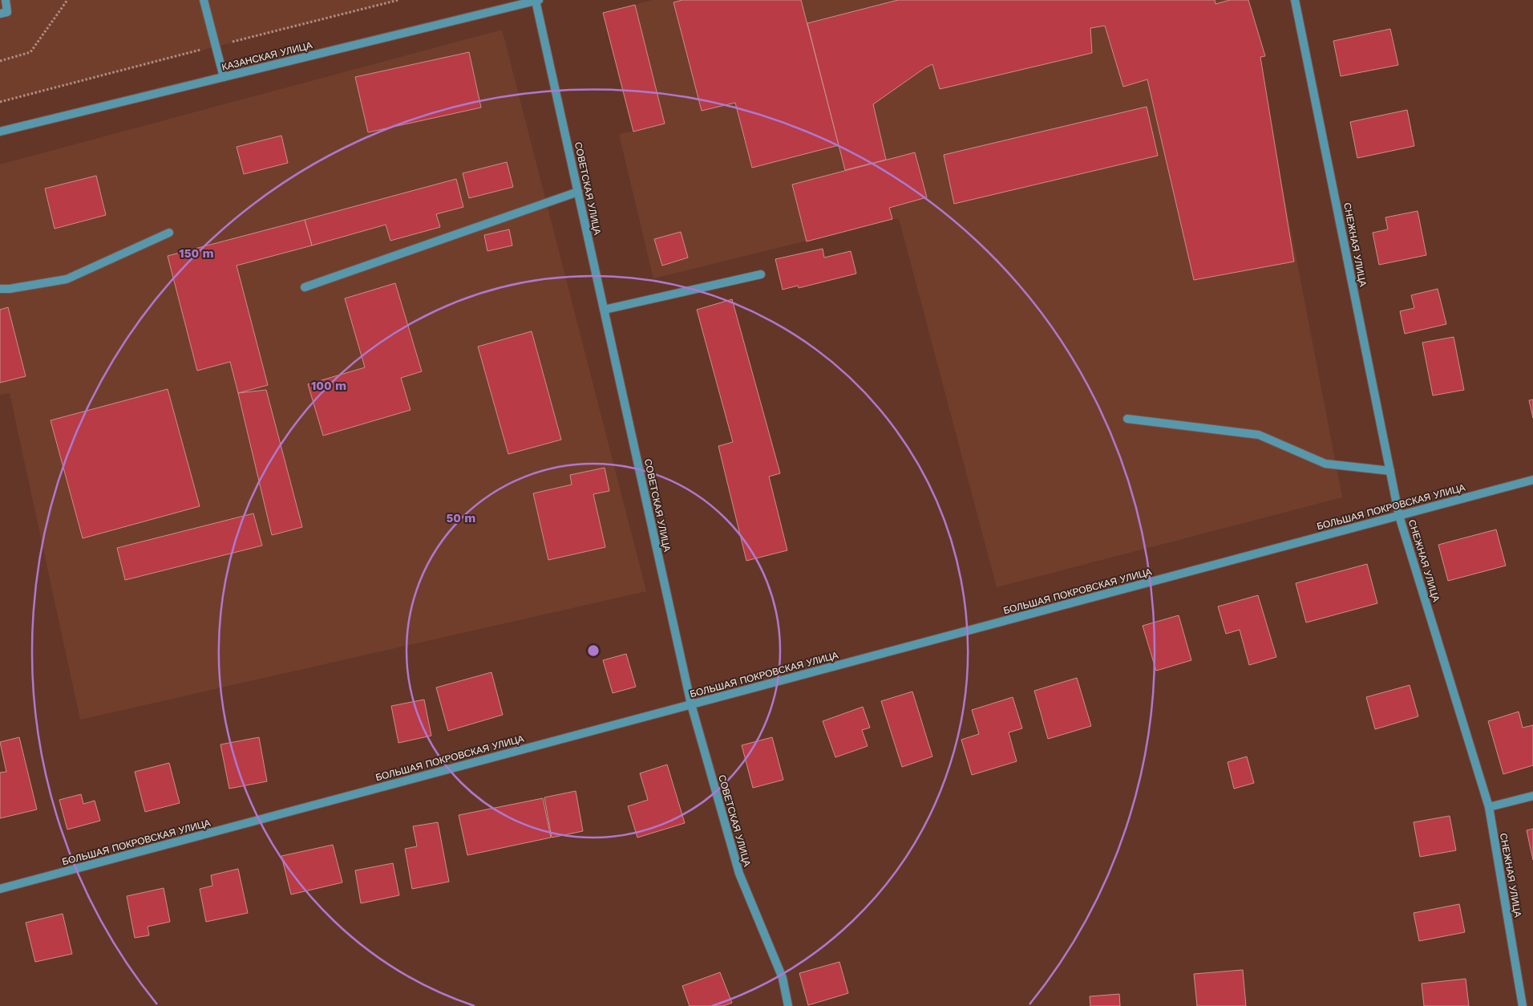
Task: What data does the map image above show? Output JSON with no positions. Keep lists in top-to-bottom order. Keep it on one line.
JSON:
{"streets":{"street":["КАЗАНСКАЯ УЛИЦА","СОВЕТСКАЯ УЛИЦА","СНЕЖНАЯ УЛИЦА","БОЛЬШАЯ ПОКРОВСКАЯ УЛИЦА"]},"crossings":[["КАЗАНСКАЯ УЛИЦА","СОВЕТСКАЯ УЛИЦА"],["СОВЕТСКАЯ УЛИЦА","БОЛЬШАЯ ПОКРОВСКАЯ УЛИЦА"],["СНЕЖНАЯ УЛИЦА","БОЛЬШАЯ ПОКРОВСКАЯ УЛИЦА"]],"rings":["150 m","100 m","50 m"]}
